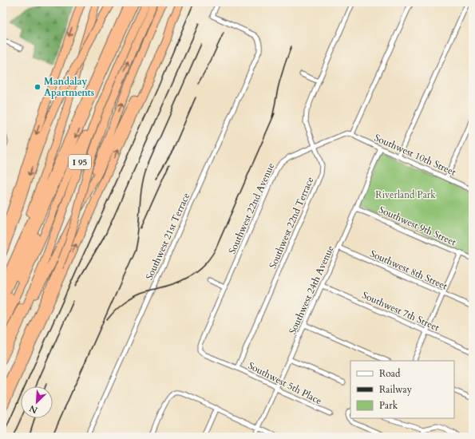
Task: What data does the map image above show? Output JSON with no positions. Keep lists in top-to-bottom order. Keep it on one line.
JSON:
{"streets":{"highway":["I 95"],"street":["Southwest 10th Street","Southwest 22nd Avenue","Southwest 22nd Terrace","Southwest 9th Street","Southwest 21st Terrace","Southwest 8th Street","Southwest 24th Avenue","Southwest 7th Street","Southwest 5th Place"]},"crossings":[["Southwest 10th Street","Southwest 24th Avenue"],["Southwest 22nd Avenue","Southwest 22nd Terrace"],["Southwest 22nd Avenue","Southwest 5th Place"],["Southwest 22nd Terrace","Southwest 5th Place"],["Southwest 9th Street","Southwest 24th Avenue"],["Southwest 8th Street","Southwest 24th Avenue"],["Southwest 24th Avenue","Southwest 7th Street"],["Southwest 24th Avenue","Southwest 5th Place"]],"parks":["Riverland Park"],"places":["Mandalay Apartments"],"legend":["Road","Railway","Park"],"north":"bottom left"}
